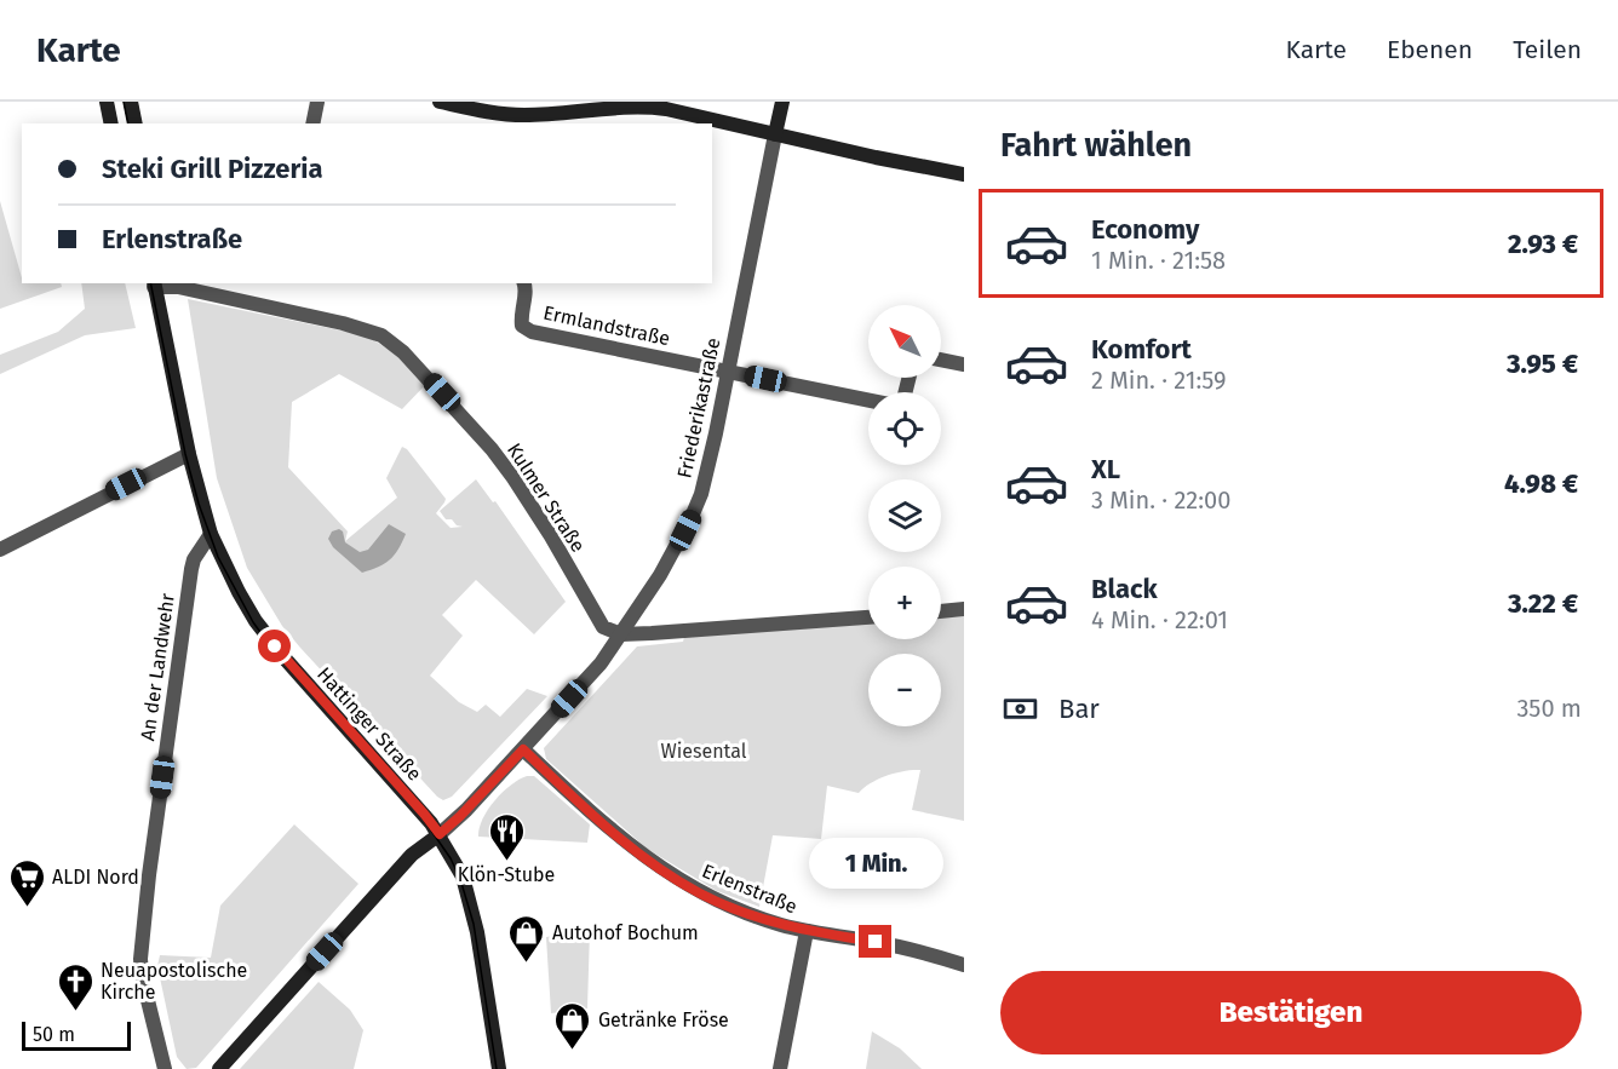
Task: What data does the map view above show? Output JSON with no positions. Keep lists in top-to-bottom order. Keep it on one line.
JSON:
{"streets":{"main road":["Friederikastraße","Hattinger Straße"],"street":["Ermlandstraße","Kulmer Straße","An der Landwehr","Erlenstraße"]},"crossings":[["Ermlandstraße","Friederikastraße"],["Friederikastraße","Kulmer Straße"],["Friederikastraße","Hattinger Straße"],["Friederikastraße","Erlenstraße"],["Kulmer Straße","Hattinger Straße"],["An der Landwehr","Hattinger Straße"]],"parks":["Wiesental"],"places":{"restaurant":["Klön-Stube"],"supermarket":["ALDI Nord"],"shop":["Autohof Bochum","Getränke Fröse"],"church":["Neuapostolische Kirche"]},"scale_bar":"50 m","north":"top left","page":{"header":"Karte","nav":["Karte","Ebenen","Teilen"],"heading":"Fahrt wählen","banner":["Steki Grill Pizzeria","Erlenstraße"],"list":[{"name":"Economy","note":"1 Min. · 21:58","value":"2.93 €"},{"name":"Komfort","note":"2 Min. · 21:59","value":"3.95 €"},{"name":"XL","note":"3 Min. · 22:00","value":"4.98 €"},{"name":"Black","note":"4 Min. · 22:01","value":"3.22 €"}],"map_buttons":["+","−"],"pay":["Bar","350 m"],"bubble":"1 Min.","buttons":"Bestätigen","scale":"50 m"}}
